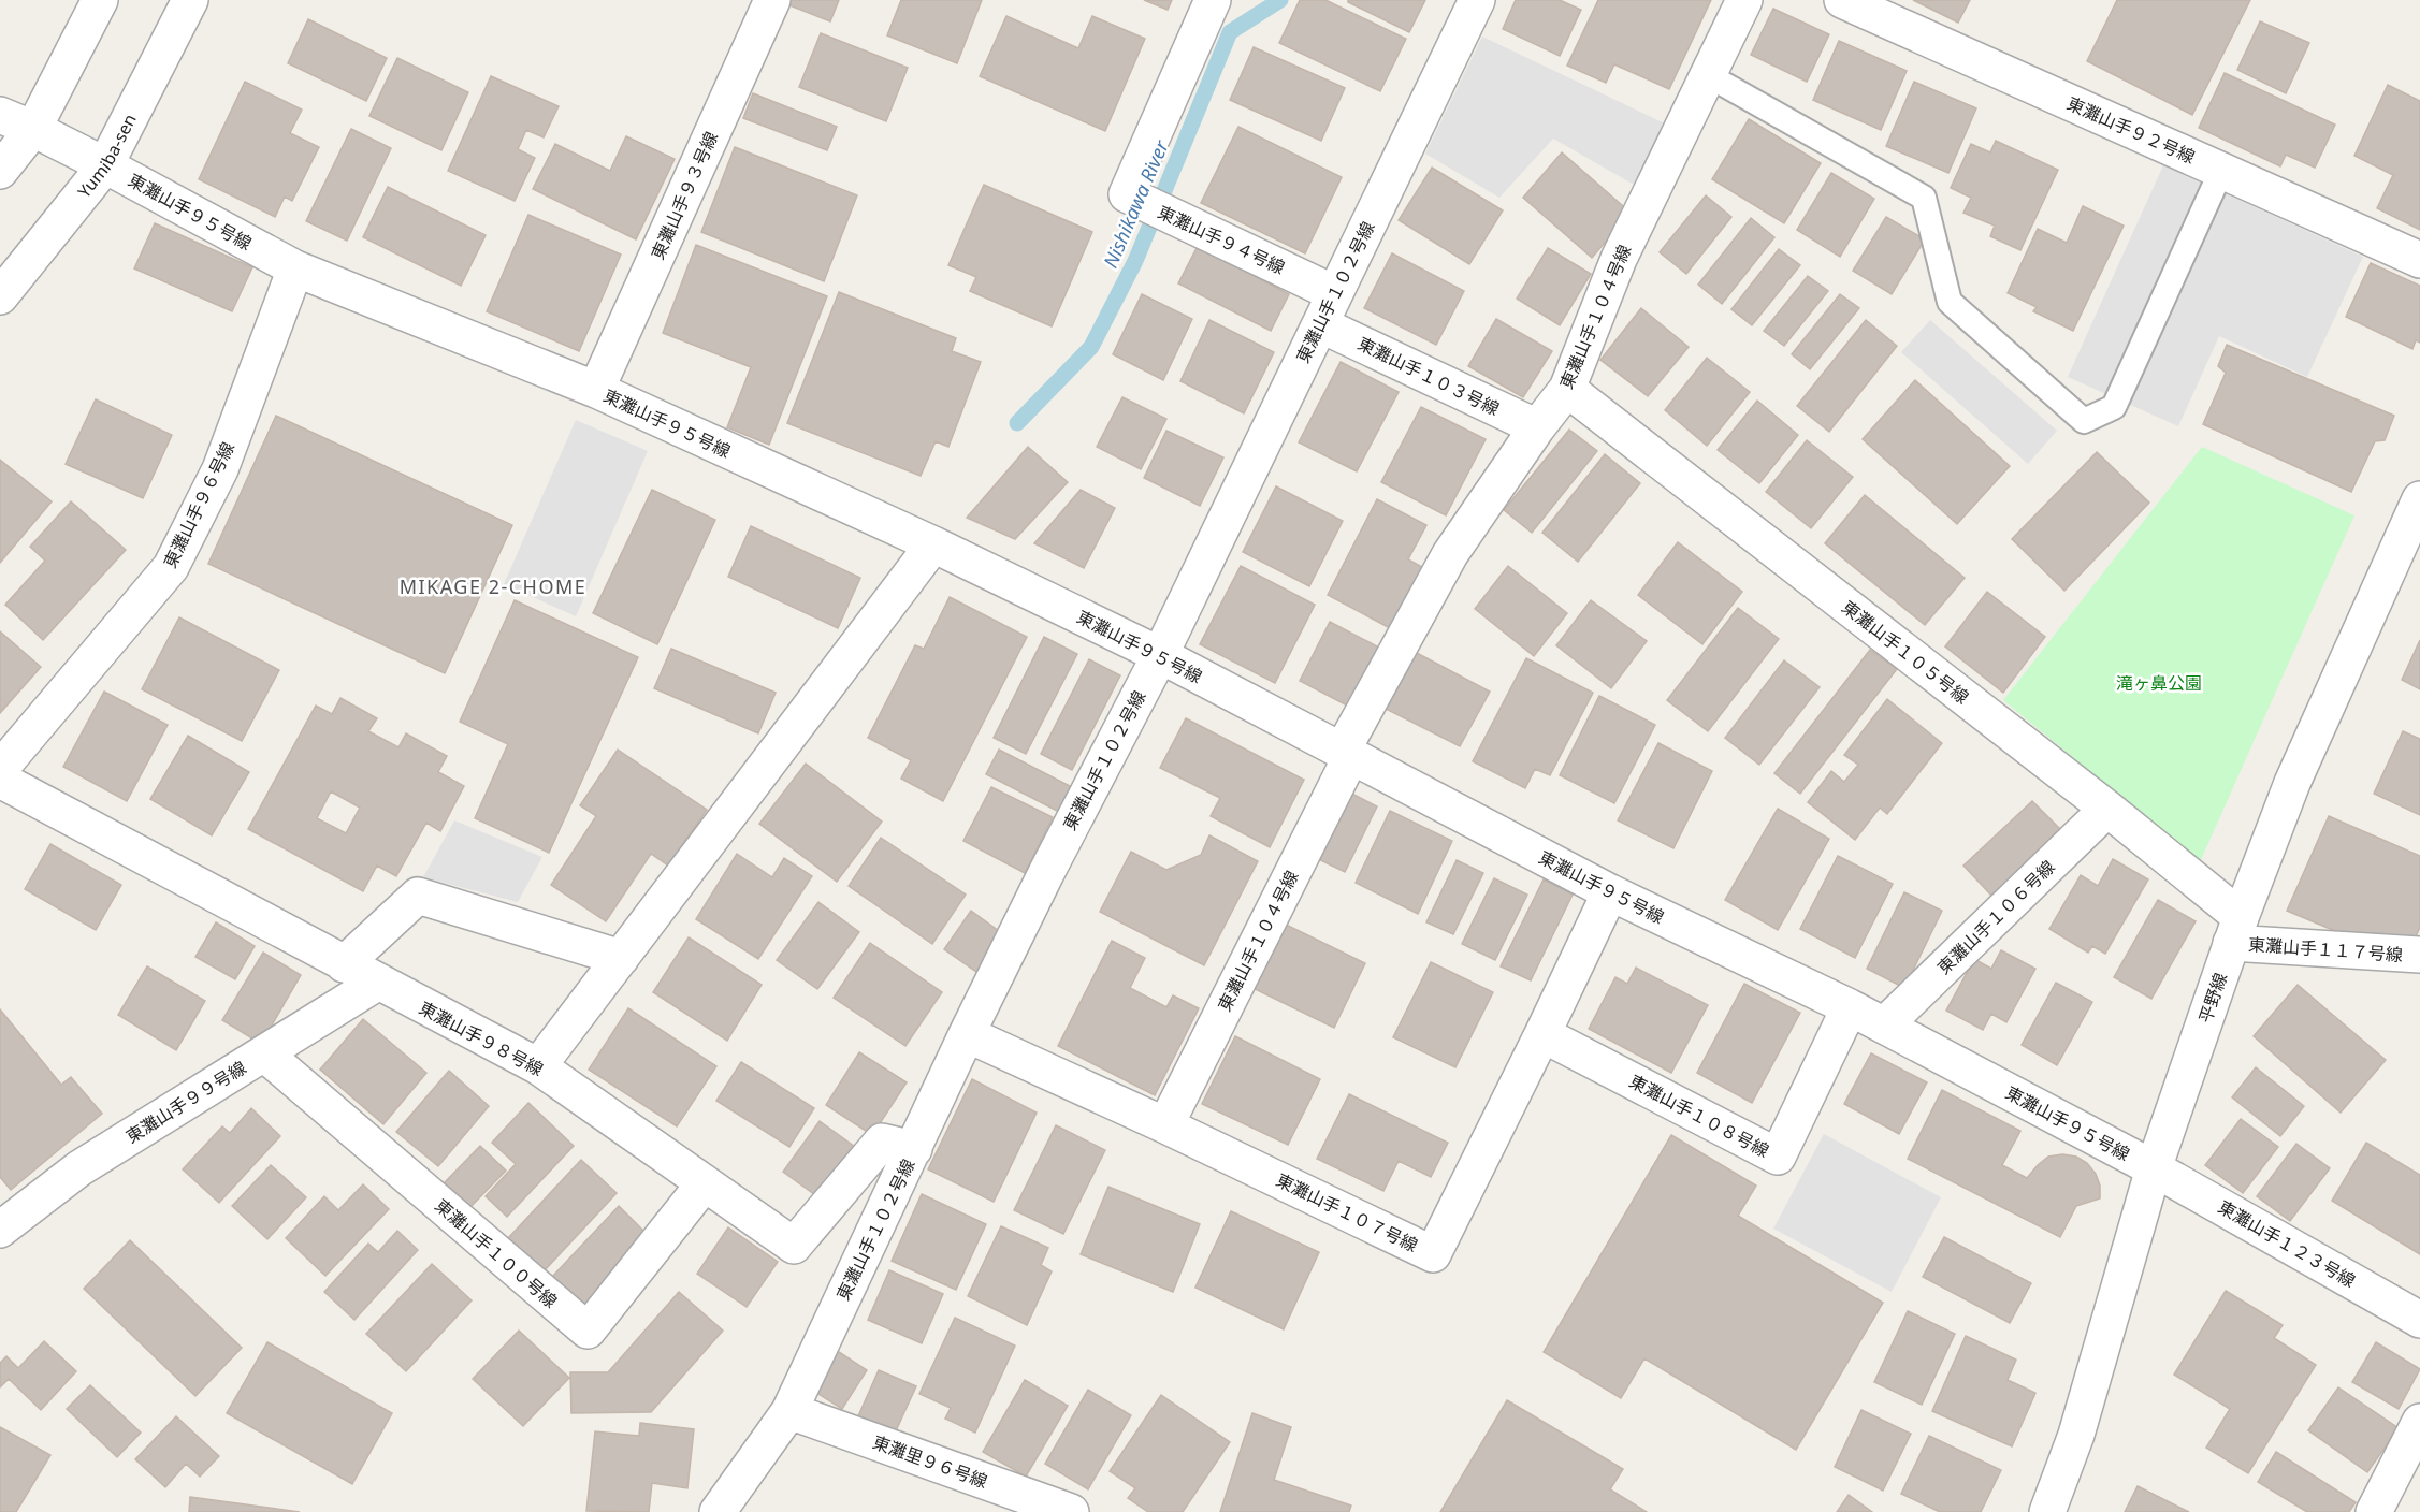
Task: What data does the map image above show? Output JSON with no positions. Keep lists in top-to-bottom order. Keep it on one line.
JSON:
{"streets":{"street":["東灘山手９２号線","Yumiba-sen","東灘山手９３号線","東灘山手９５号線","東灘山手９４号線","東灘山手１０２号線","東灘山手１０４号線","東灘山手１０３号線","東灘山手９６号線","東灘山手１０５号線","東灘山手１０６号線","東灘山手１１７号線","平野線","東灘山手９８号線","東灘山手９９号線","東灘山手１０８号線","東灘山手１０７号線","東灘山手１２３号線","東灘山手１００号線","東灘里９６号線"]},"crossings":[["Yumiba-sen","東灘山手９５号線"],["東灘山手９３号線","東灘山手９５号線"],["東灘山手９５号線","東灘山手１０２号線"],["東灘山手９５号線","東灘山手１０４号線"],["東灘山手９５号線","東灘山手９６号線"],["東灘山手９５号線","東灘山手１０６号線"],["東灘山手９５号線","平野線"],["東灘山手９５号線","東灘山手１０８号線"],["東灘山手９５号線","東灘山手１０７号線"],["東灘山手９５号線","東灘山手１２３号線"],["東灘山手９４号線","東灘山手１０２号線"],["東灘山手９４号線","東灘山手１０３号線"],["東灘山手１０２号線","東灘山手１０３号線"],["東灘山手１０２号線","東灘山手９８号線"],["東灘山手１０２号線","東灘山手１０７号線"],["東灘山手１０２号線","東灘里９６号線"],["東灘山手１０４号線","東灘山手１０３号線"],["東灘山手１０４号線","東灘山手１０５号線"],["東灘山手１０４号線","東灘山手１０７号線"],["東灘山手１０５号線","東灘山手１０６号線"],["東灘山手１０５号線","東灘山手１１７号線"],["東灘山手１０５号線","平野線"],["東灘山手１１７号線","平野線"],["平野線","東灘山手１２３号線"],["東灘山手９８号線","東灘山手９９号線"],["東灘山手９８号線","東灘山手１００号線"],["東灘山手９９号線","東灘山手１００号線"],["東灘山手１０８号線","東灘山手１０７号線"]],"districts":["MIKAGE 2-CHOME"],"water":["Nishikawa River"],"parks":["滝ヶ鼻公園"]}
